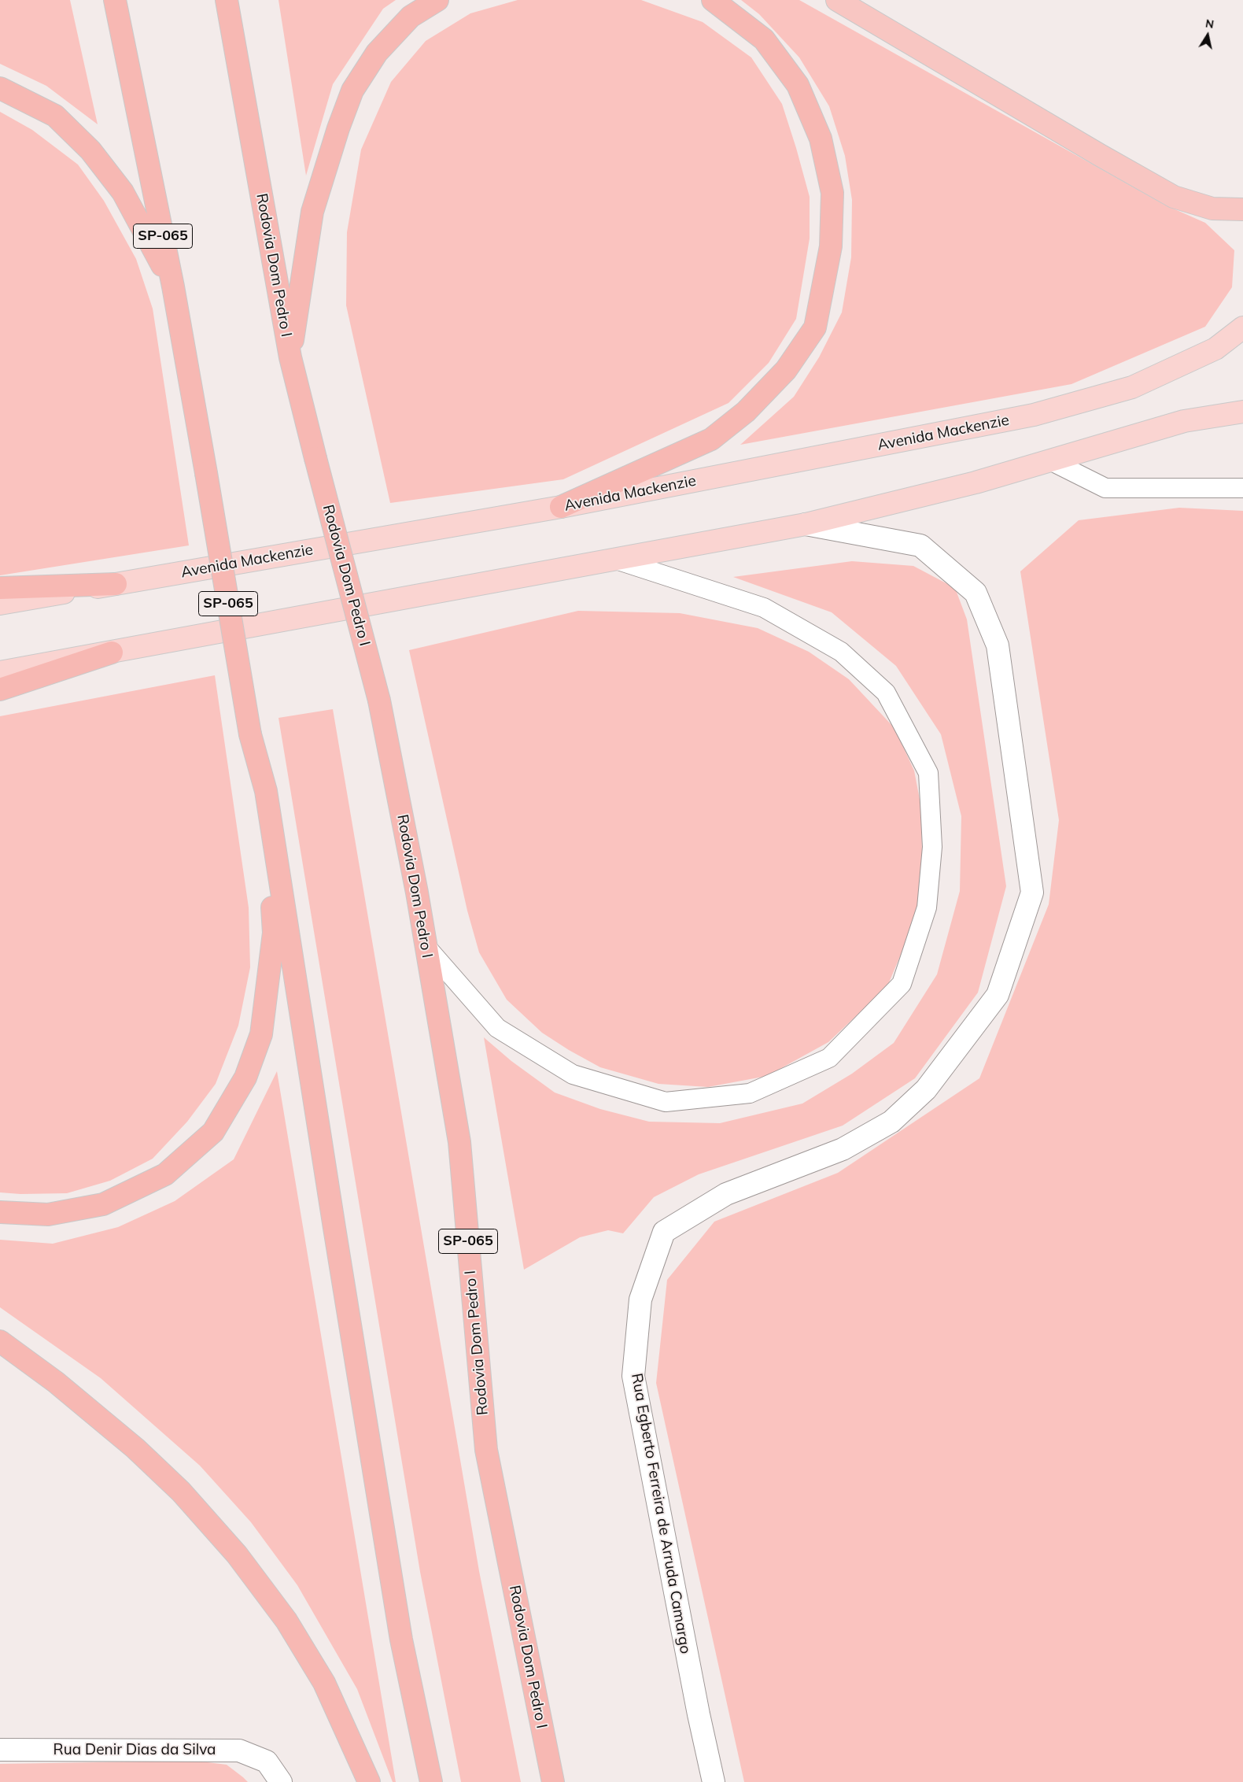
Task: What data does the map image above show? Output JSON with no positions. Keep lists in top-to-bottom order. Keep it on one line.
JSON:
{"streets":{"highway":["SP-065","Rodovia Dom Pedro I"],"main road":["Avenida Mackenzie"],"street":["Rua Egberto Ferreira de Arruda Camargo","Rua Denir Dias da Silva"]},"north":"top"}
